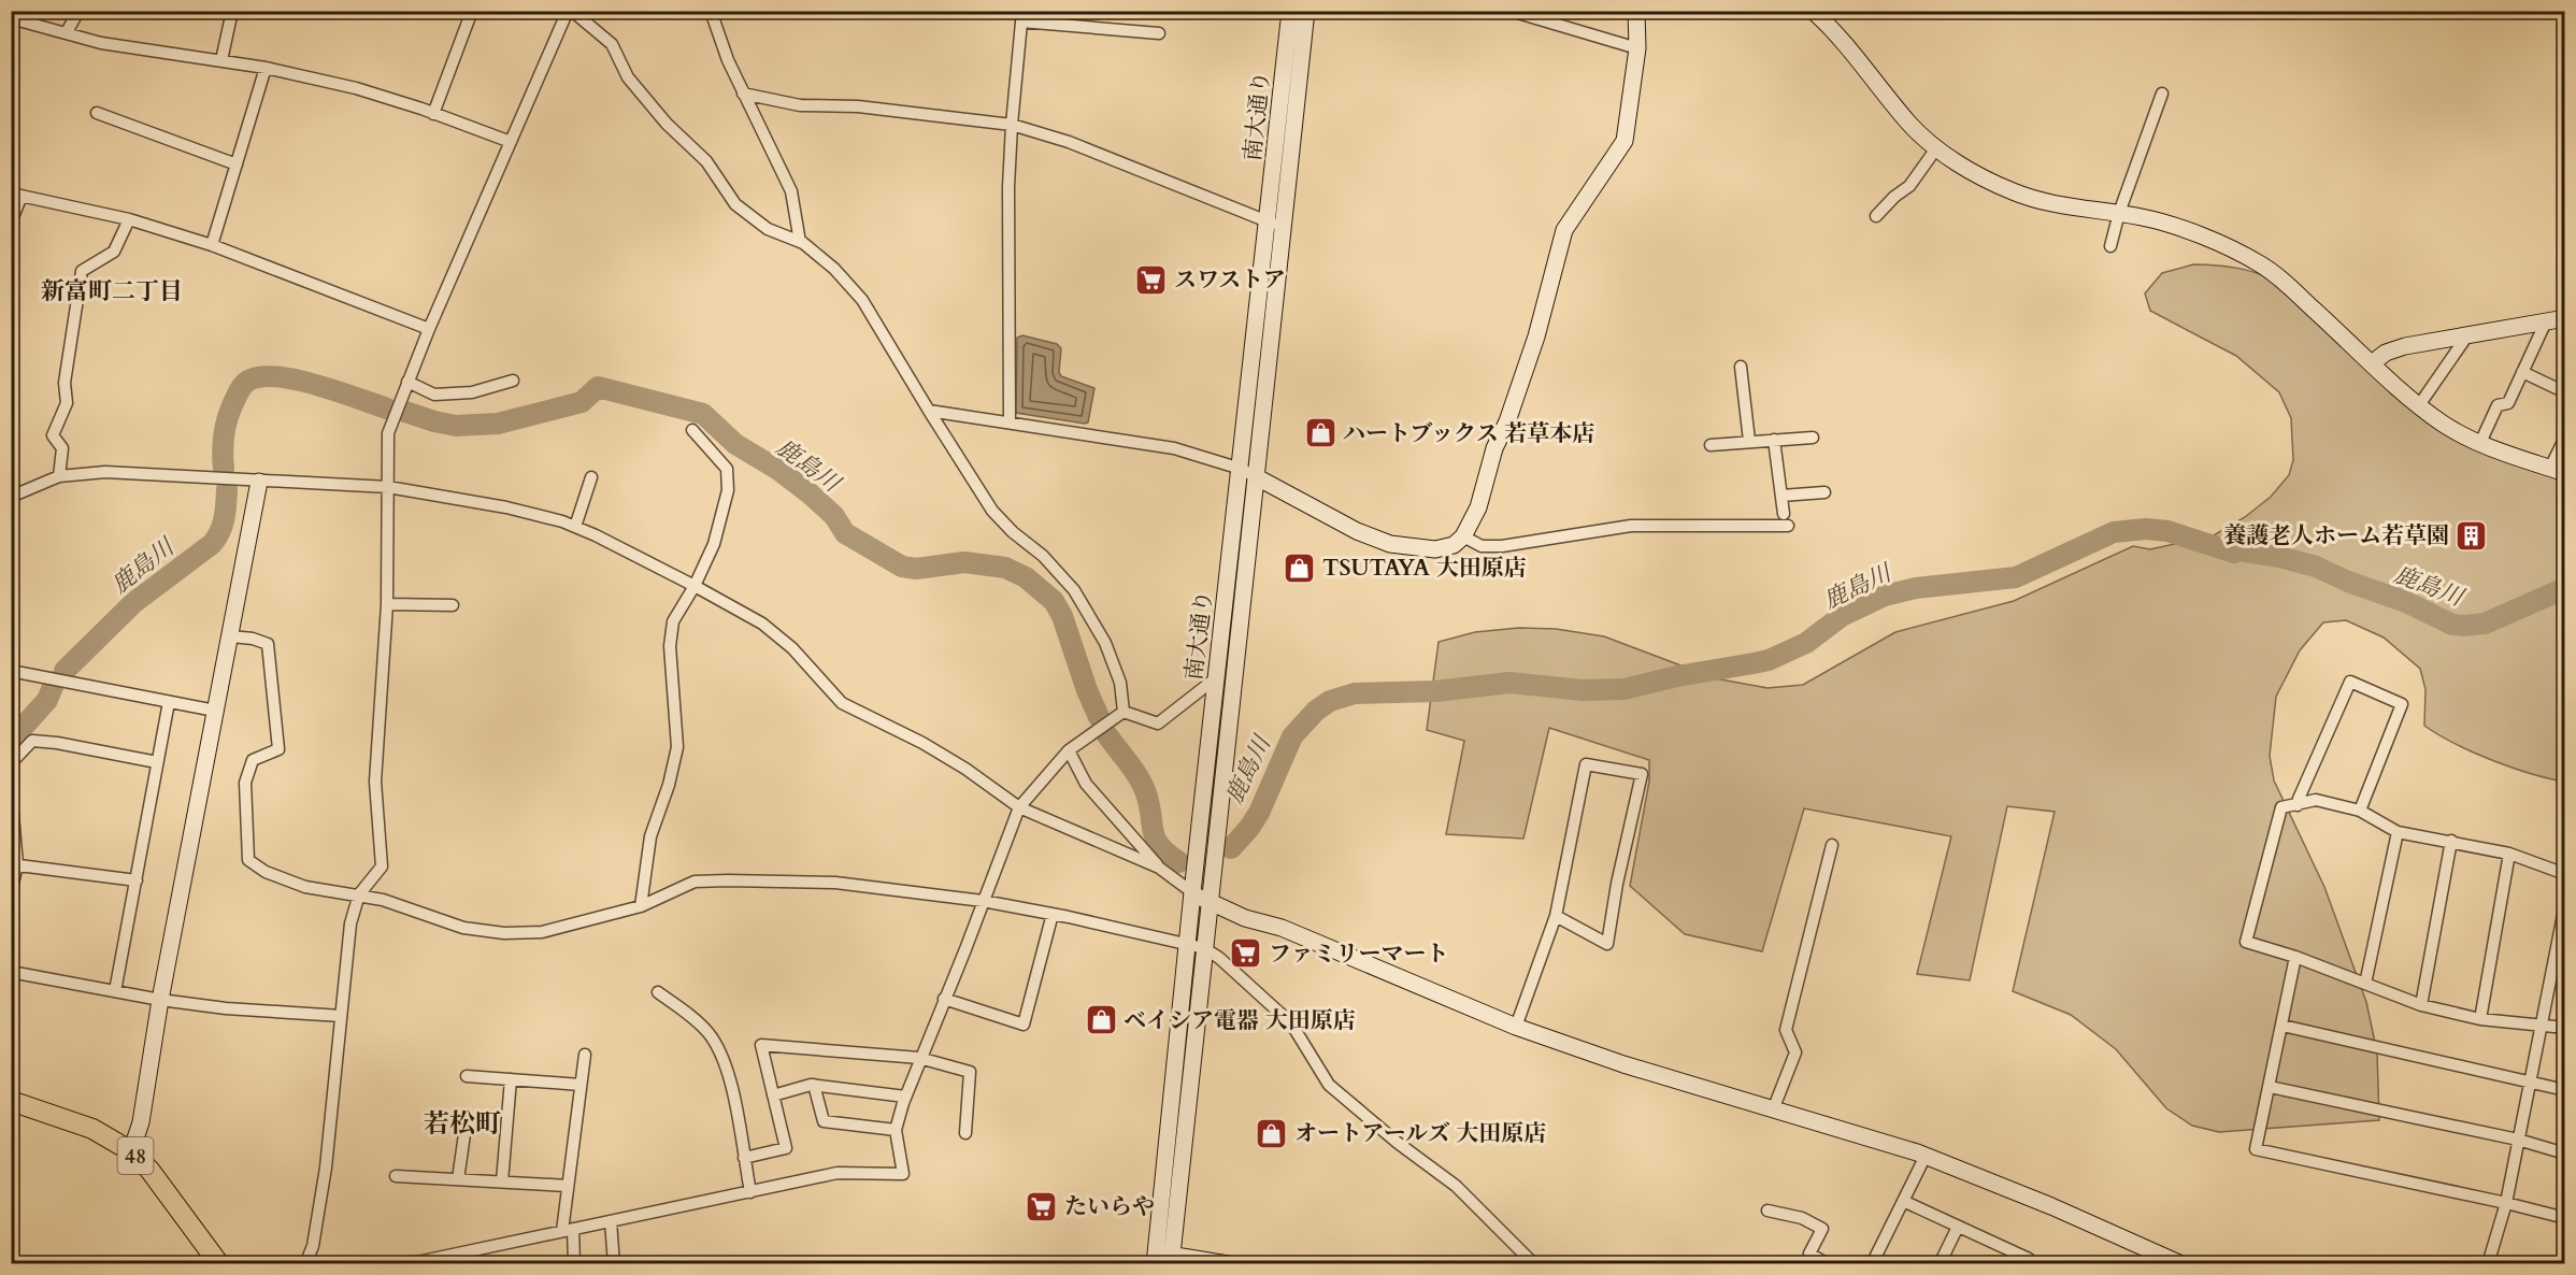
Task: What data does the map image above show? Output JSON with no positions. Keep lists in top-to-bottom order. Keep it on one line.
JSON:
{"streets":{"main road":["48"],"street":["南大通り"]},"districts":["新富町二丁目","若松町"],"water":["鹿島川"],"places":{"supermarket":["スワストア","ファミリーマート","たいらや"],"shop":["ハートブックス 若草本店","TSUTAYA 大田原店","ベイシア電器 大田原店","オートアールズ 大田原店"],"building":["養護老人ホーム若草園"]}}
